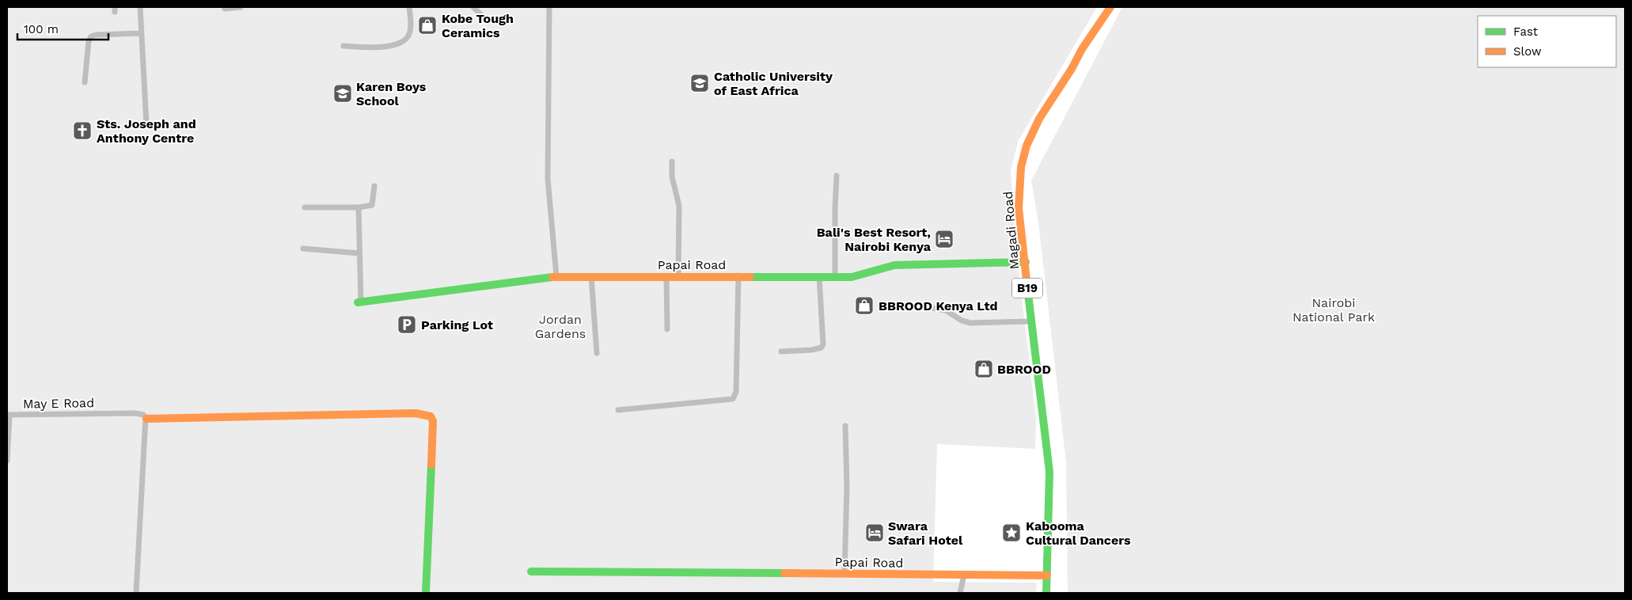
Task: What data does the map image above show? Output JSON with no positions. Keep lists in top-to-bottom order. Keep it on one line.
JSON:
{"streets":{"main road":["Magadi Road","Papai Road","B19"],"street":["May E Road"]},"crossings":[["Magadi Road","Papai Road"]],"parks":["Nairobi National Park","Jordan Gardens"],"places":{"shop":["Kobe Tough Ceramics","BBROOD Kenya Ltd","BBROOD"],"school or university":["Catholic University of East Africa","Karen Boys School"],"church":["Sts. Joseph and Anthony Centre"],"hotel":["Bali's Best Resort, Nairobi Kenya","Swara Safari Hotel"],"parking":["Parking Lot"],"place":["Kabooma Cultural Dancers"]},"legend":["Fast","Slow"],"scale_bar":"100 m"}
